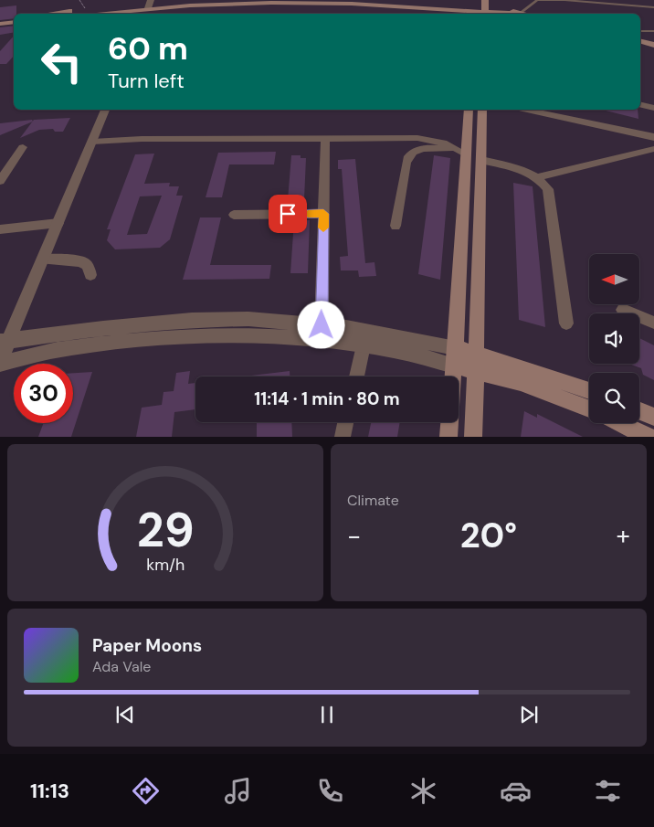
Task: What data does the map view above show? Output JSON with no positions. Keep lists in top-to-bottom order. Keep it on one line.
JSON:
{"north":"left","page":{"turn":["60 m","Turn left"],"limit":"30","trip":"11:14 · 1 min · 80 m","tile":"Climate","heat":["−","20°","+"],"song":["Paper Moons","Ada Vale"],"tabs":"11:13","gauge":["29","km/h"]}}
